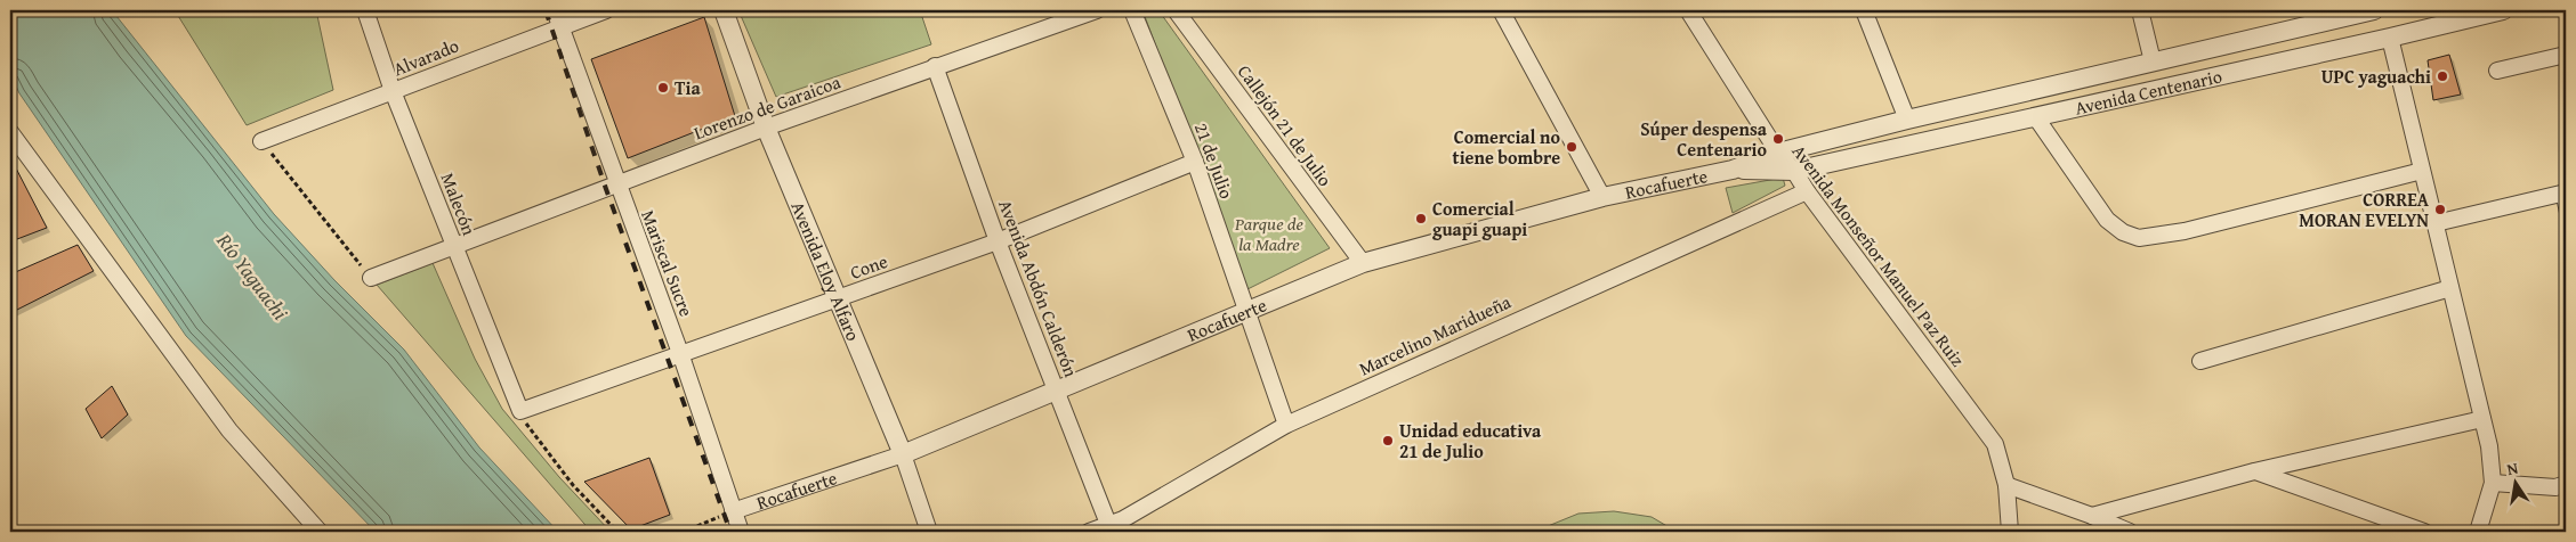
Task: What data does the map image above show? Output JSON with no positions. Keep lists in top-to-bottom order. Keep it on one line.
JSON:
{"streets":{"street":["Alvarado","Avenida Centenario","Lorenzo de Garaicoa","Callejón 21 de Julio","21 de Julio","Rocafuerte","Malecón","Avenida Monseñor Manuel Paz Ruiz","Mariscal Sucre","Cone","Avenida Eloy Alfaro","Avenida Abdón Calderón","Marcelino Maridueña"]},"crossings":[["Alvarado","Malecón"],["Alvarado","Mariscal Sucre"],["Avenida Centenario","Rocafuerte"],["Avenida Centenario","Avenida Monseñor Manuel Paz Ruiz"],["Lorenzo de Garaicoa","Malecón"],["Lorenzo de Garaicoa","Mariscal Sucre"],["Lorenzo de Garaicoa","Avenida Eloy Alfaro"],["Lorenzo de Garaicoa","Avenida Abdón Calderón"],["Callejón 21 de Julio","Rocafuerte"],["21 de Julio","Rocafuerte"],["21 de Julio","Cone"],["21 de Julio","Marcelino Maridueña"],["Rocafuerte","Avenida Monseñor Manuel Paz Ruiz"],["Rocafuerte","Mariscal Sucre"],["Rocafuerte","Avenida Eloy Alfaro"],["Rocafuerte","Avenida Abdón Calderón"],["Malecón","Cone"],["Avenida Monseñor Manuel Paz Ruiz","Marcelino Maridueña"],["Mariscal Sucre","Cone"],["Cone","Avenida Eloy Alfaro"],["Cone","Avenida Abdón Calderón"],["Avenida Abdón Calderón","Marcelino Maridueña"]],"water":["Río Yaguachi"],"parks":["Parque de la Madre"],"places":["UPC yaguachi","Tia","Súper despensa Centenario","Comercial no tiene bombre","CORREA MORAN EVELYN","Comercial guapi guapi","Unidad educativa 21 de Julio"],"north":"top"}
